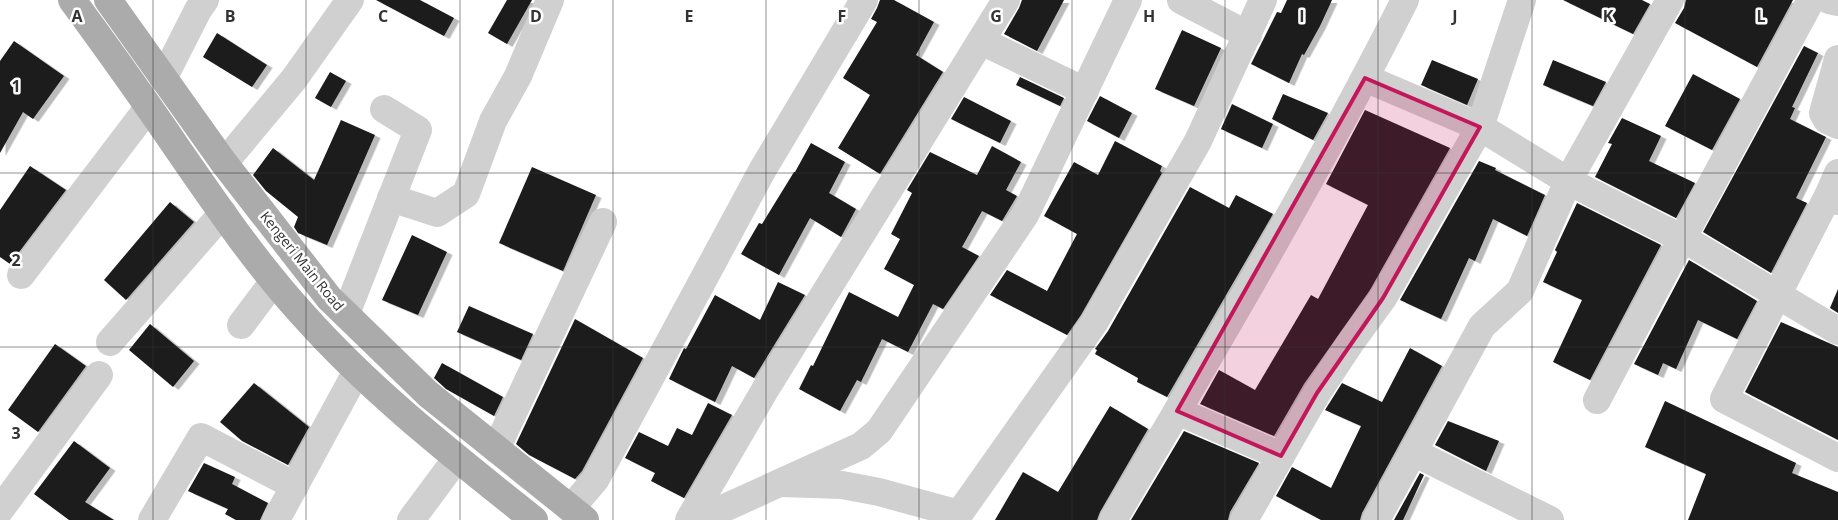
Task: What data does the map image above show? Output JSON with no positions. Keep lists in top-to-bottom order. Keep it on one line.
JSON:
{"streets":{"main road":["Kengeri Main Road"]},"grid":{"columns":["A","B","C","D","E","F","G","H","I","J","K","L"],"rows":["1","2","3"]}}
